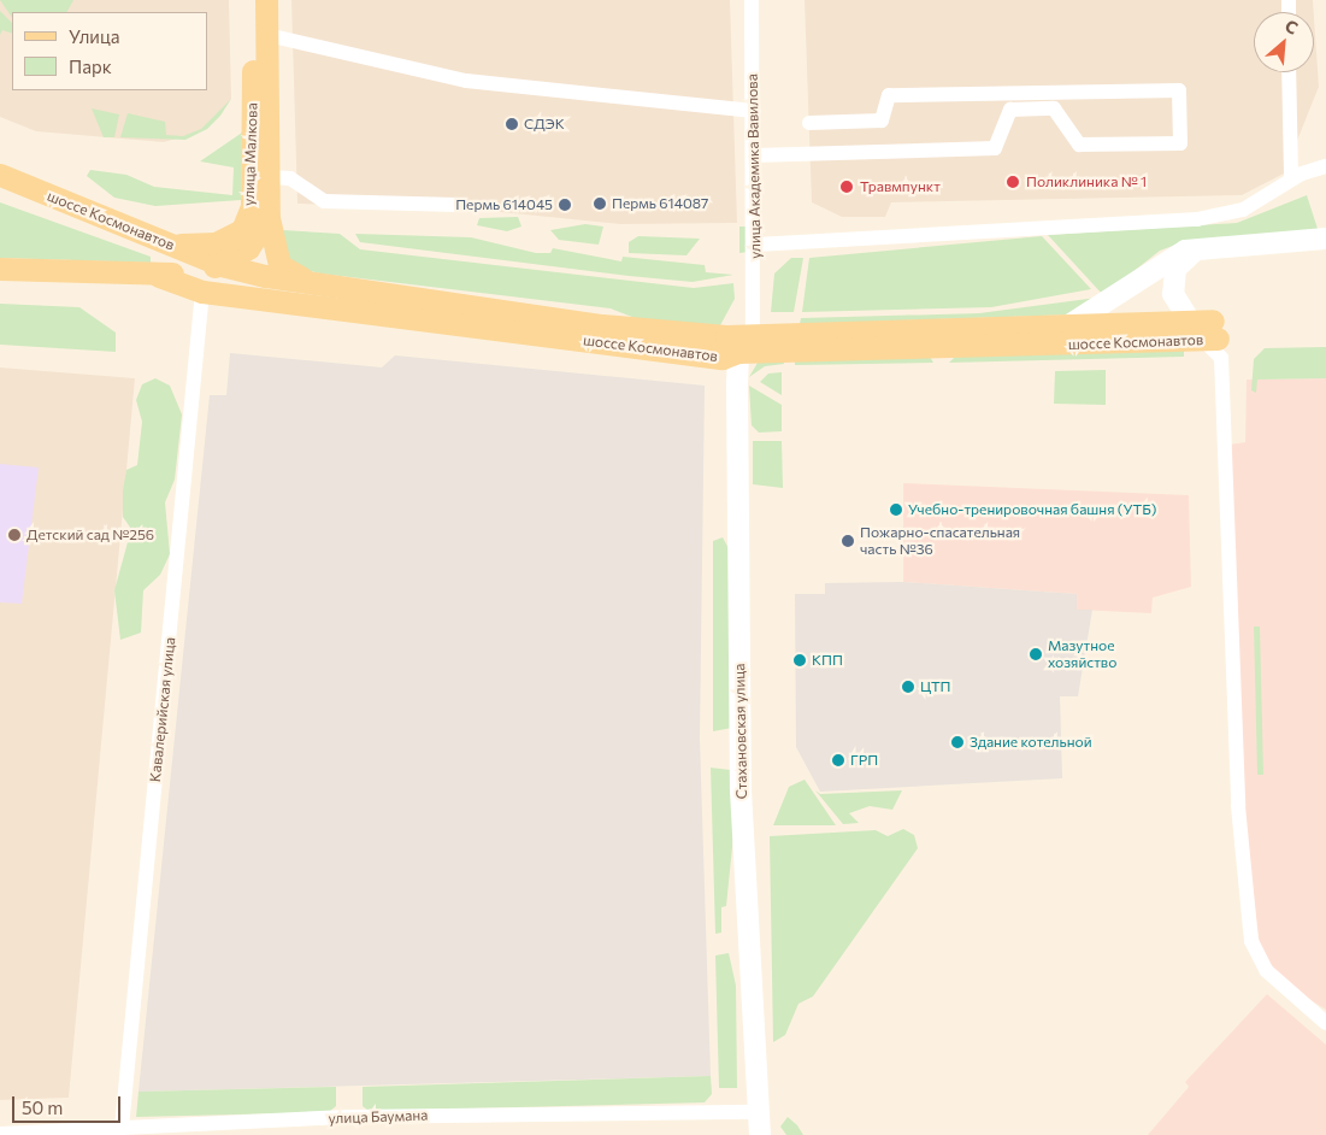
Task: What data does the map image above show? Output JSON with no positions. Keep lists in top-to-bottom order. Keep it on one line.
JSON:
{"streets":{"main road":["улица Малкова","шоссе Космонавтов","Стахановская улица"],"street":["улица Академика Вавилова","Кавалерийская улица","улица Баумана"]},"crossings":[["улица Малкова","шоссе Космонавтов"],["улица Академика Вавилова","шоссе Космонавтов"],["шоссе Космонавтов","Кавалерийская улица"],["шоссе Космонавтов","Стахановская улица"],["Кавалерийская улица","улица Баумана"],["Стахановская улица","улица Баумана"]],"places":["СДЭК","Поликлиника № 1","Травмпункт","Пермь 614087","Пермь 614045","Учебно-тренировочная башня (УТБ)","Детский сад №256","Пожарно-спасательная часть №36","Мазутное хозяйство","КПП","ЦТП","Здание котельной","ГРП"],"legend":["Улица","Парк"],"scale_bar":"50 m","north":"top right"}
